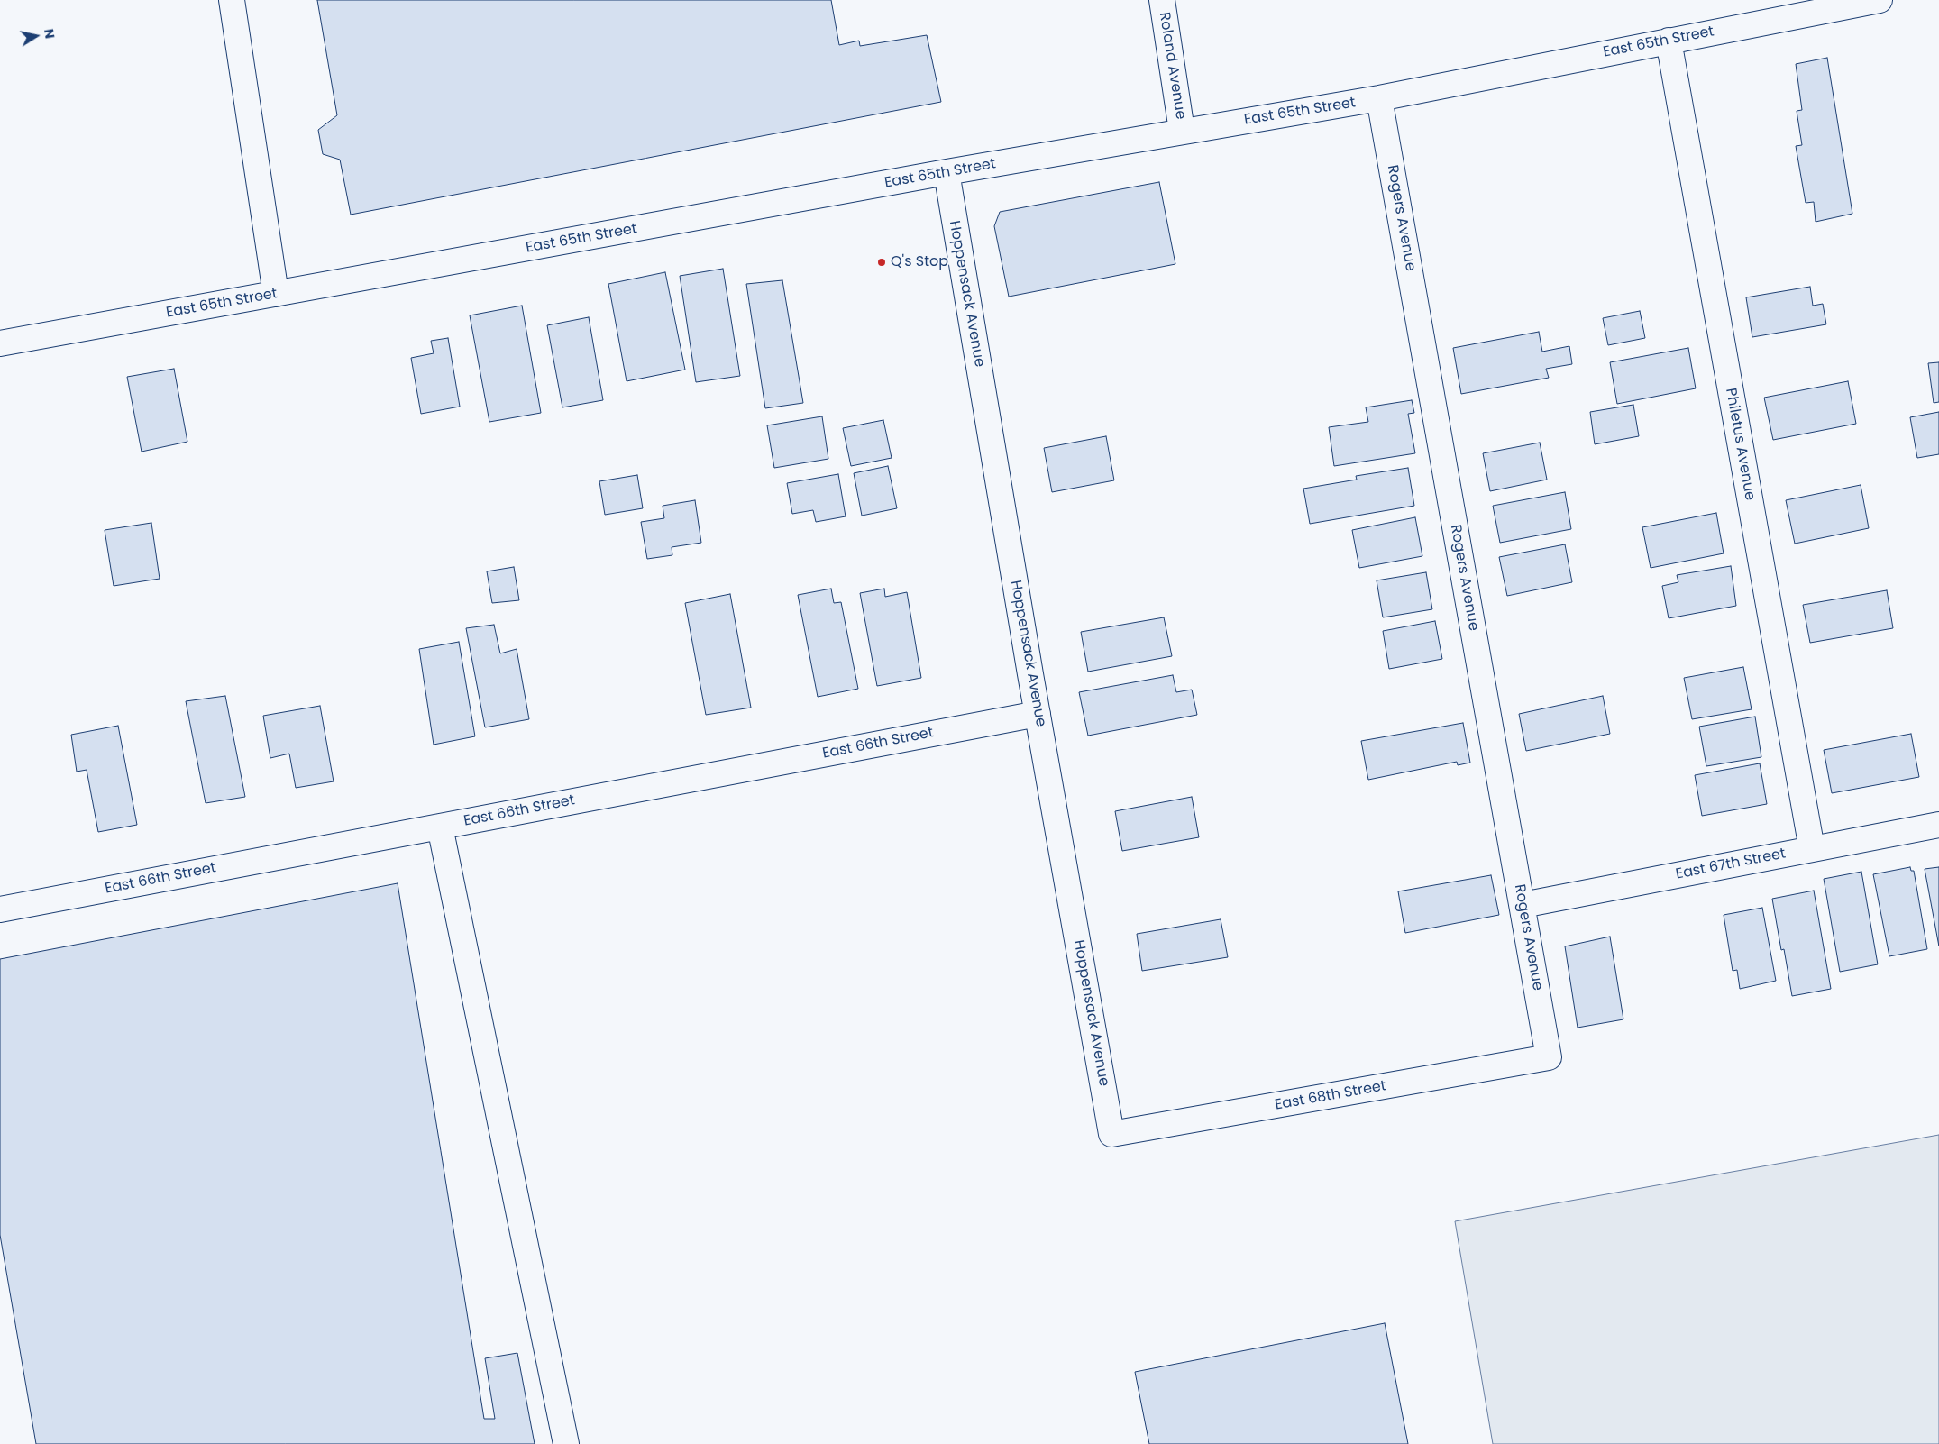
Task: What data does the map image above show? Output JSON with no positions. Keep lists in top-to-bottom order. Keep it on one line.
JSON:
{"streets":{"street":["East 65th Street","Roland Avenue","Rogers Avenue","Hoppensack Avenue","Philetus Avenue","East 66th Street","East 67th Street","East 68th Street"]},"crossings":[["East 65th Street","Roland Avenue"],["East 65th Street","Rogers Avenue"],["East 65th Street","Hoppensack Avenue"],["East 65th Street","Philetus Avenue"],["Rogers Avenue","East 67th Street"],["Rogers Avenue","East 68th Street"],["Hoppensack Avenue","East 66th Street"],["Hoppensack Avenue","East 68th Street"],["Philetus Avenue","East 67th Street"]],"places":["Q's Stop"],"north":"right"}
